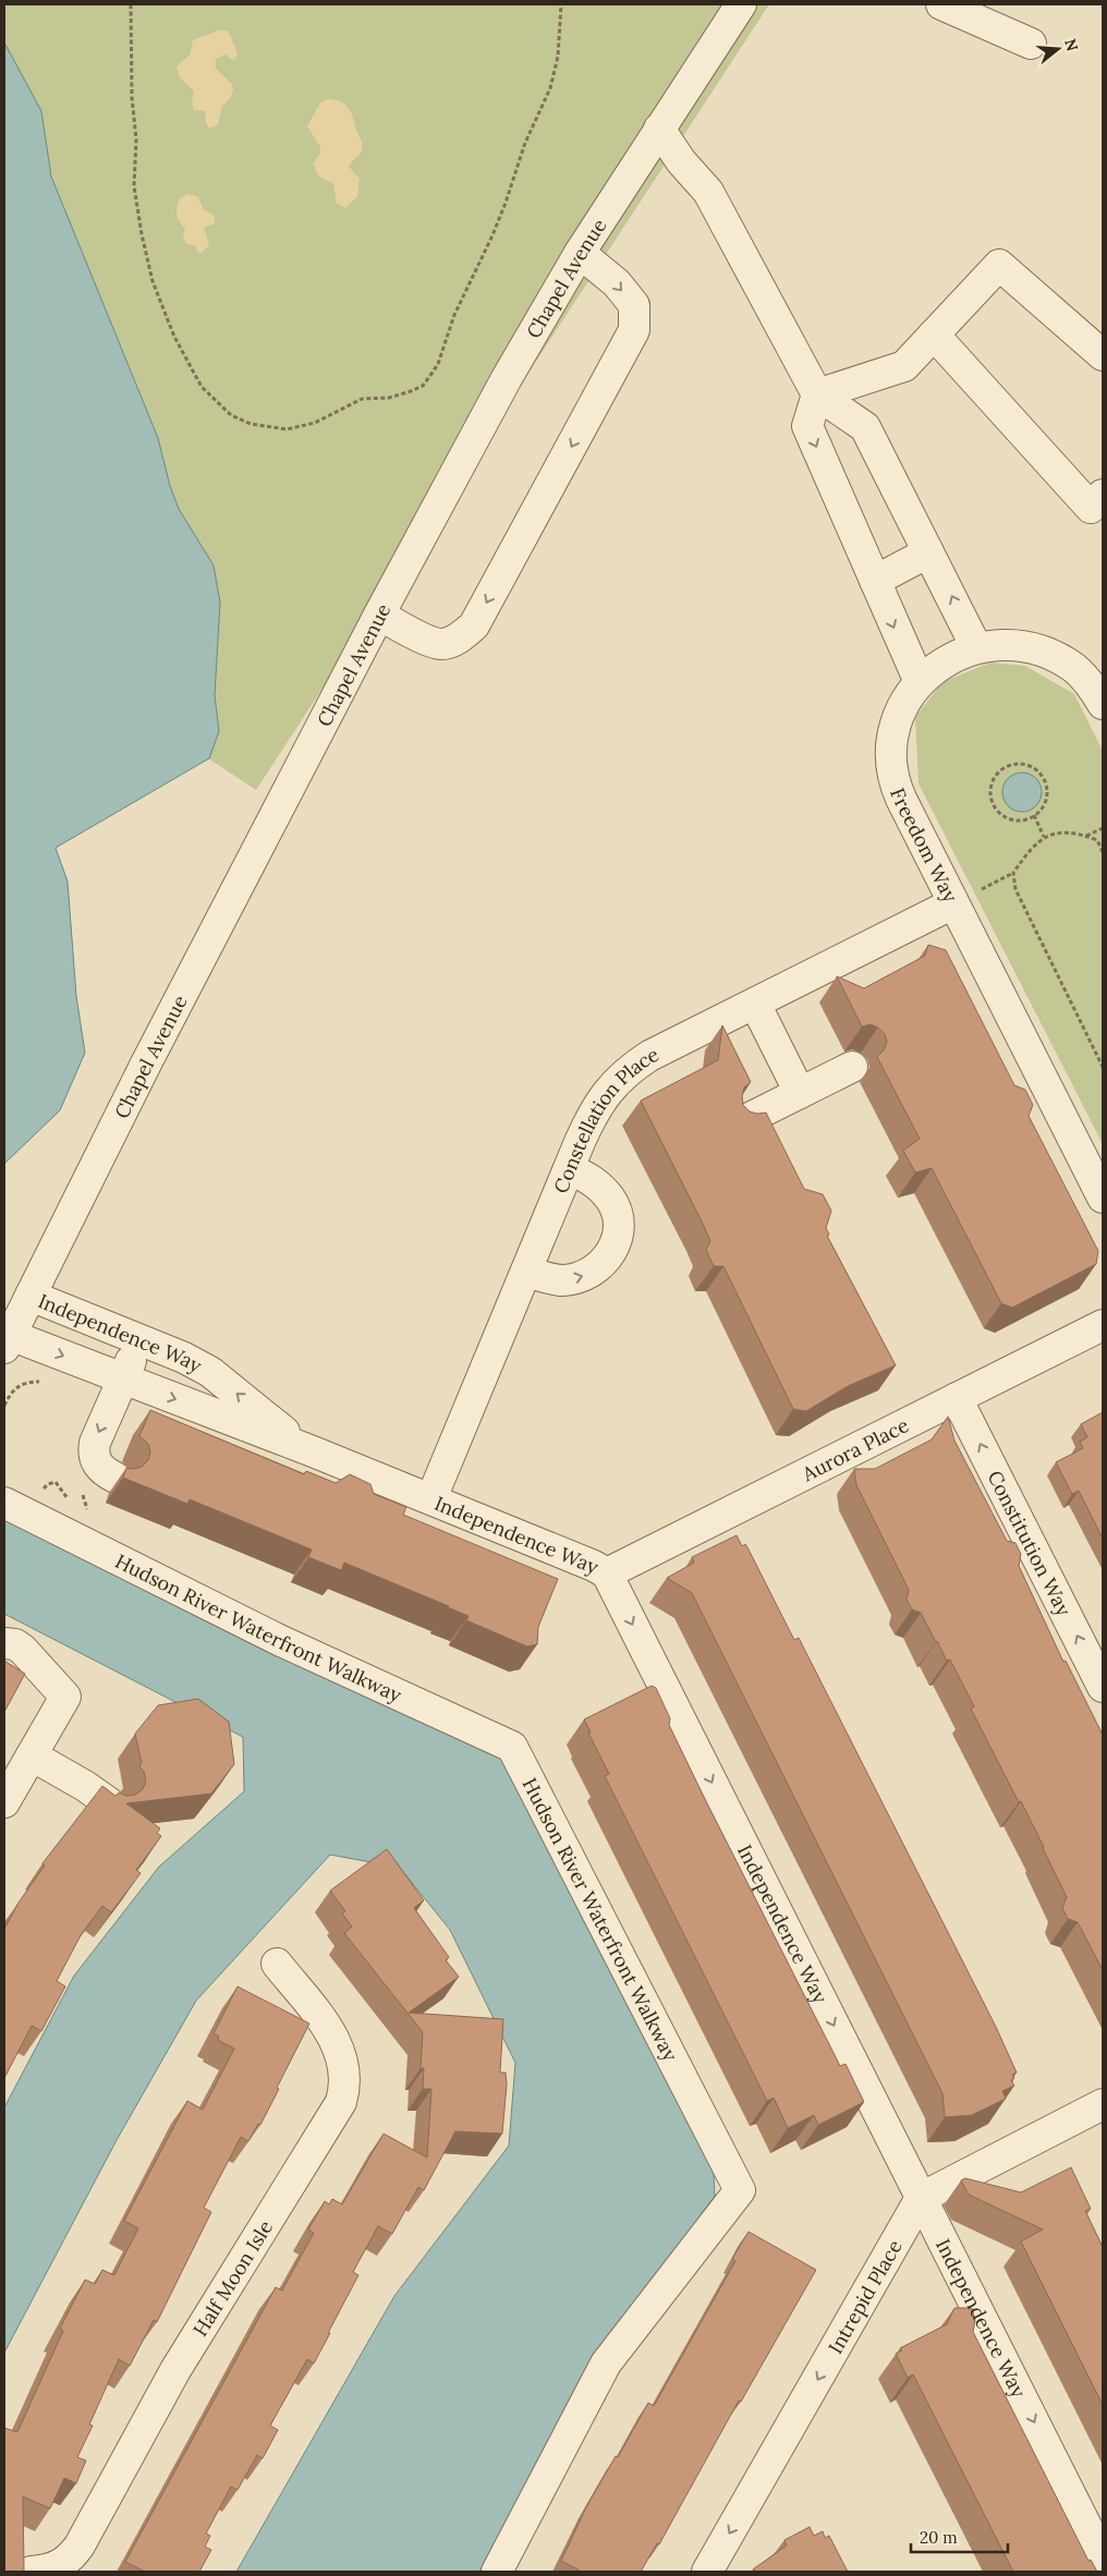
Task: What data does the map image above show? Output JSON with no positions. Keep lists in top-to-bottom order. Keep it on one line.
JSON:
{"streets":{"street":["Chapel Avenue","Freedom Way","Constellation Place","Independence Way","Aurora Place","Constitution Way","Hudson River Waterfront Walkway","Half Moon Isle","Intrepid Place"]},"crossings":[["Chapel Avenue","Independence Way"],["Freedom Way","Constellation Place"],["Constellation Place","Independence Way"],["Independence Way","Aurora Place"],["Independence Way","Intrepid Place"],["Aurora Place","Constitution Way"]],"one_way":["Constitution Way","Intrepid Place"],"scale_bar":"20 m","north":"right"}
